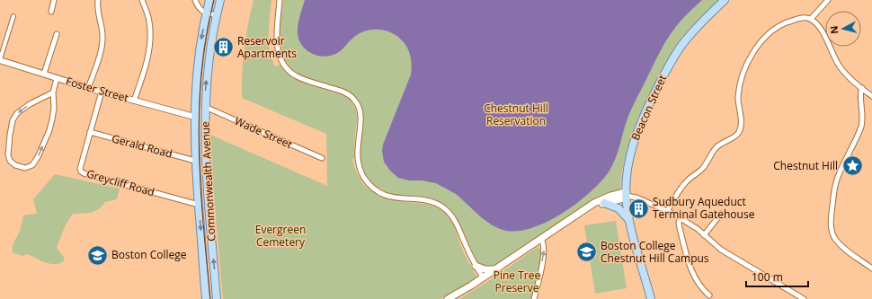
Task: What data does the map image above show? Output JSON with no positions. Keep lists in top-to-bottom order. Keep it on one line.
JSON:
{"streets":{"main road":["Beacon Street","Commonwealth Avenue"],"street":["Foster Street","Wade Street","Gerald Road","Greycliff Road"]},"crossings":[["Foster Street","Commonwealth Avenue"],["Foster Street","Greycliff Road"],["Wade Street","Commonwealth Avenue"],["Gerald Road","Commonwealth Avenue"],["Gerald Road","Greycliff Road"],["Commonwealth Avenue","Greycliff Road"]],"parks":["Chestnut Hill Reservation","Evergreen Cemetery","Pine Tree Preserve"],"places":{"building":["Reservoir Apartments","Sudbury Aqueduct Terminal Gatehouse"],"place":["Chestnut Hill"],"school or university":["Boston College Chestnut Hill Campus","Boston College"]},"scale_bar":"100 m","north":"left"}
